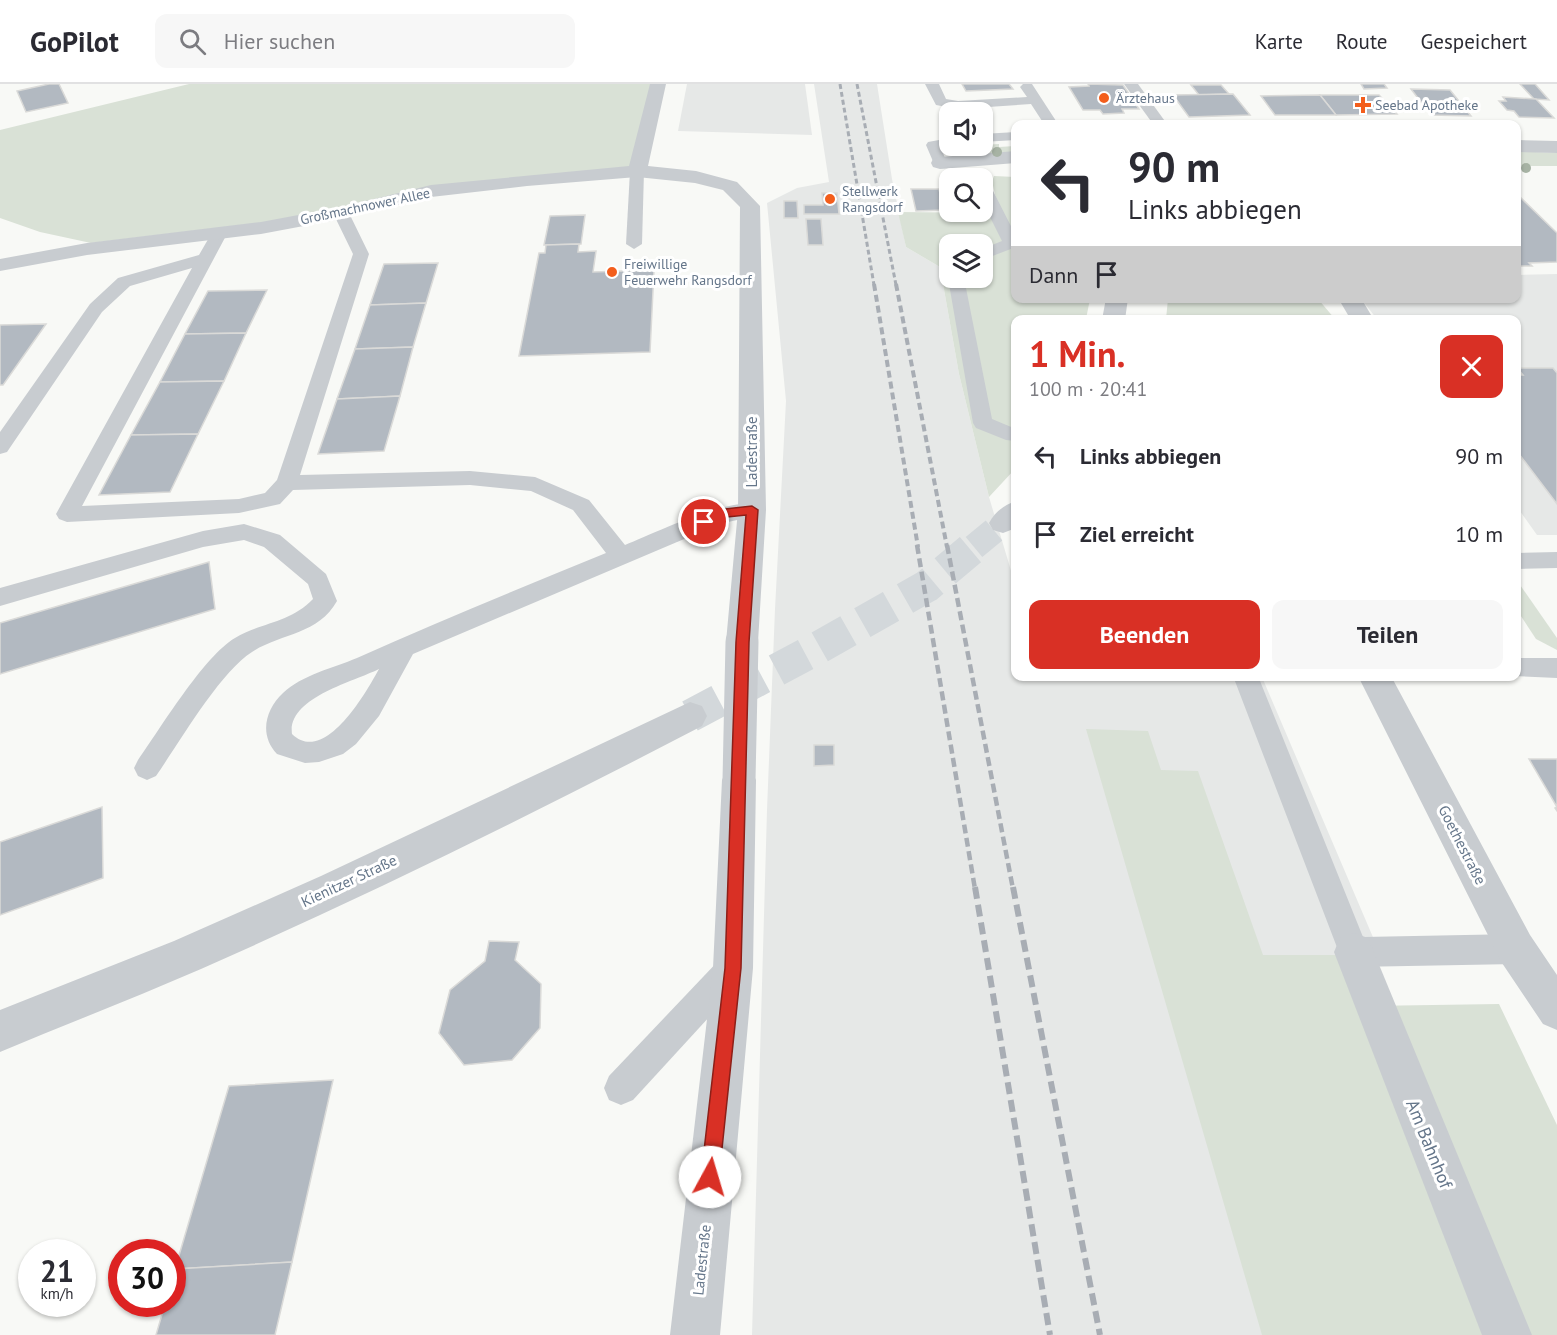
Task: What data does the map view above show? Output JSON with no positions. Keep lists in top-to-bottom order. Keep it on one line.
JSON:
{"streets":{"street":["Großmachnower Allee","Ladestraße","Goethestraße","Kienitzer Straße","Am Bahnhof"]},"crossings":[["Großmachnower Allee","Ladestraße"]],"places":{"other":["Ärztehaus","Stellwerk Rangsdorf","Freiwillige Feuerwehr Rangsdorf"],"health":["Seebad Apotheke"]},"page":{"header":"GoPilot","search":"Hier suchen","nav":["Karte","Route","Gespeichert"],"turn":["90 m","Links abbiegen"],"then":"Dann","heading":["1 Min.","100 m · 20:41"],"list":[{"name":"Links abbiegen","value":"90 m"},{"name":"Ziel erreicht","value":"10 m"}],"buttons":["Beenden","Teilen"],"speed":"21 km/h","limit":"30"}}
